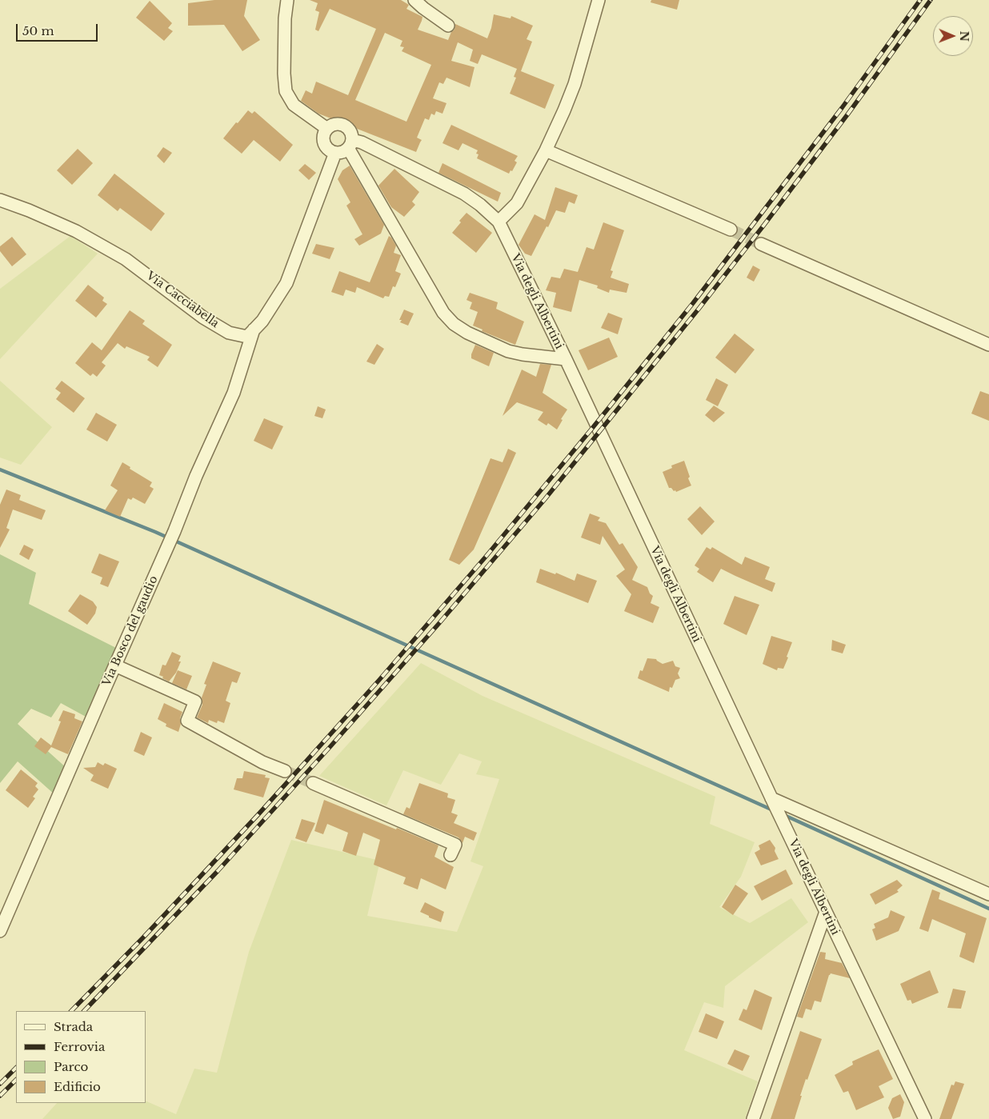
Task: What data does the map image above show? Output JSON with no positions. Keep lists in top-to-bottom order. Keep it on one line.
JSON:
{"streets":{"street":["Via Cacciabella","Via degli Albertini","Via Bosco del gaudio"]},"crossings":[["Via Cacciabella","Via Bosco del gaudio"]],"legend":["Strada","Ferrovia","Parco","Edificio"],"scale_bar":"50 m","north":"right"}
